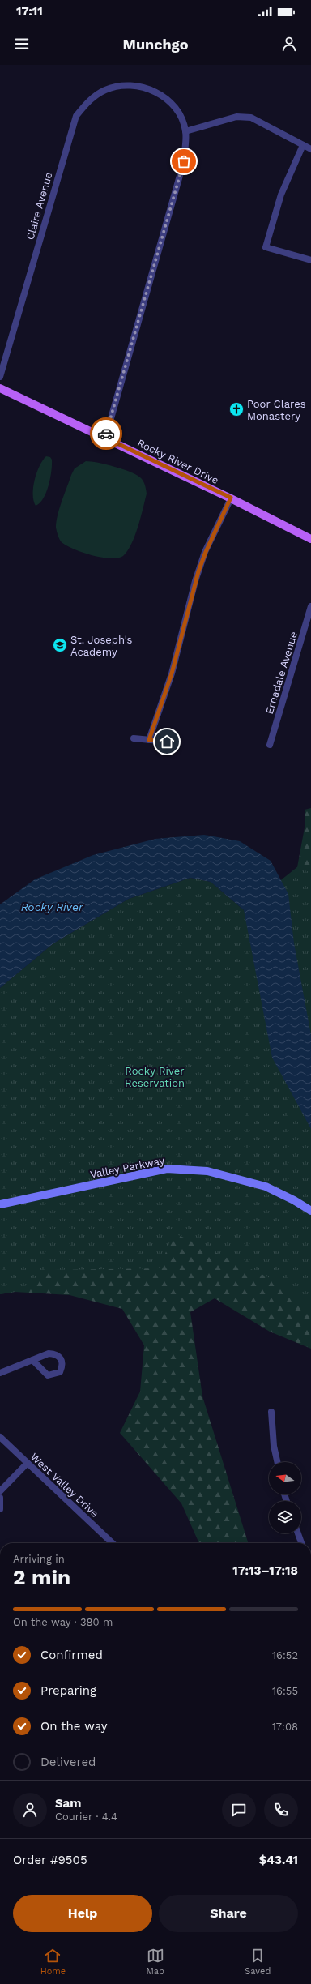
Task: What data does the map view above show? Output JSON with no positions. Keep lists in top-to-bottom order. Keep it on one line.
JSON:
{"streets":{"main road":["Rocky River Drive"],"street":["Claire Avenue","Ernadale Avenue","Valley Parkway","West Valley Drive"]},"water":["Rocky River"],"parks":["Rocky River Reservation"],"places":{"church":["Poor Clares Monastery"],"school or university":["St. Joseph's Academy"]},"north":"left","page":{"status":"17:11","header":"Munchgo","heading":["2 min","Arriving in","17:13–17:18"],"panel":["Sam","Courier · 4.4","Order #9505","$43.41"],"bar":"On the way · 380 m","list":[["Confirmed","16:52"],["Preparing","16:55"],["On the way","17:08"],"Delivered"],"buttons":["Help","Share"],"tabs":["Home","Map","Saved"]}}
